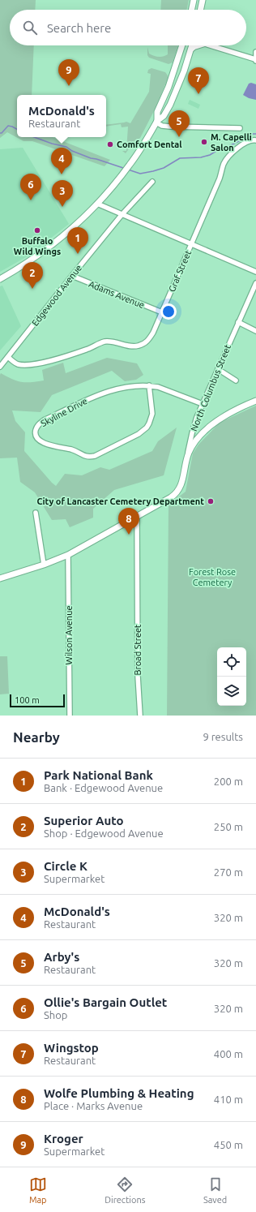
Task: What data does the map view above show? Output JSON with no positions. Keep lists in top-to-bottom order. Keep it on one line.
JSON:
{"streets":{"main road":["North Columbus Street"],"street":["Graf Street","Adams Avenue","Edgewood Avenue","Skyline Drive","Wilson Avenue","Broad Street"]},"crossings":[["Graf Street","Adams Avenue"],["Graf Street","Edgewood Avenue"],["Adams Avenue","Edgewood Avenue"],["North Columbus Street","Skyline Drive"],["North Columbus Street","Wilson Avenue"],["North Columbus Street","Broad Street"]],"parks":["Forest Rose Cemetery"],"places":["M. Capelli Salon","Comfort Dental","Buffalo Wild Wings","City of Lancaster Cemetery Department"],"scale_bar":"100 m","page":{"search":"Search here","pins":["9","7","5","4","6","3","1","2","8"],"popup":["McDonald's","Restaurant"],"scale":"100 m","heading":["Nearby","9 results"],"list":[{"mark":"1","name":"Park National Bank","note":"Bank · Edgewood Avenue","value":"200 m"},{"mark":"2","name":"Superior Auto","note":"Shop · Edgewood Avenue","value":"250 m"},{"mark":"3","name":"Circle K","note":"Supermarket","value":"270 m"},{"mark":"4","name":"McDonald's","note":"Restaurant","value":"320 m"},{"mark":"5","name":"Arby's","note":"Restaurant","value":"320 m"},{"mark":"6","name":"Ollie's Bargain Outlet","note":"Shop","value":"320 m"},{"mark":"7","name":"Wingstop","note":"Restaurant","value":"400 m"},{"mark":"8","name":"Wolfe Plumbing & Heating","note":"Place · Marks Avenue","value":"410 m"},{"mark":"9","name":"Kroger","note":"Supermarket","value":"450 m"}],"nav":["Map","Directions","Saved"]}}
